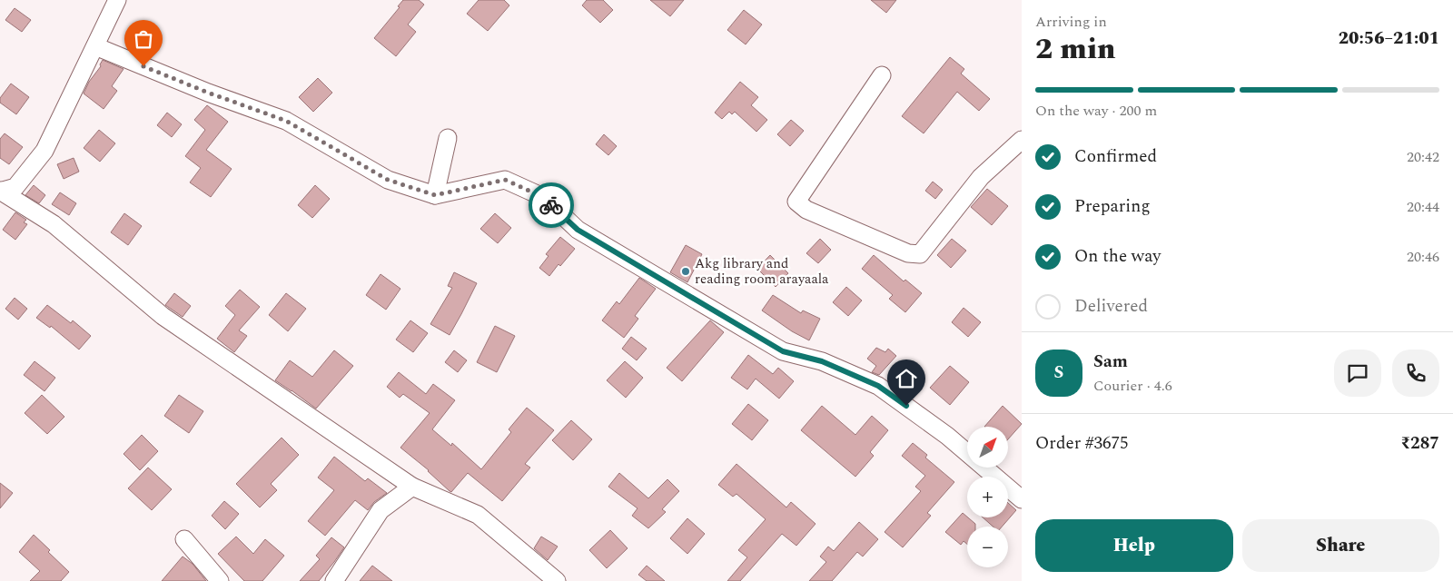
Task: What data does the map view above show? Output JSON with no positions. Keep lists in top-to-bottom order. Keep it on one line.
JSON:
{"places":["Akg library and reading room arayaala"],"north":"top right","page":{"heading":["2 min","Arriving in","20:56–21:01"],"panel":["Sam","Courier · 4.6","Order #3675","₹287"],"bar":"On the way · 200 m","list":[["Confirmed","20:42"],["Preparing","20:44"],["On the way","20:46"],"Delivered"],"round":"S","map_buttons":["+","−"],"buttons":["Help","Share"]}}
